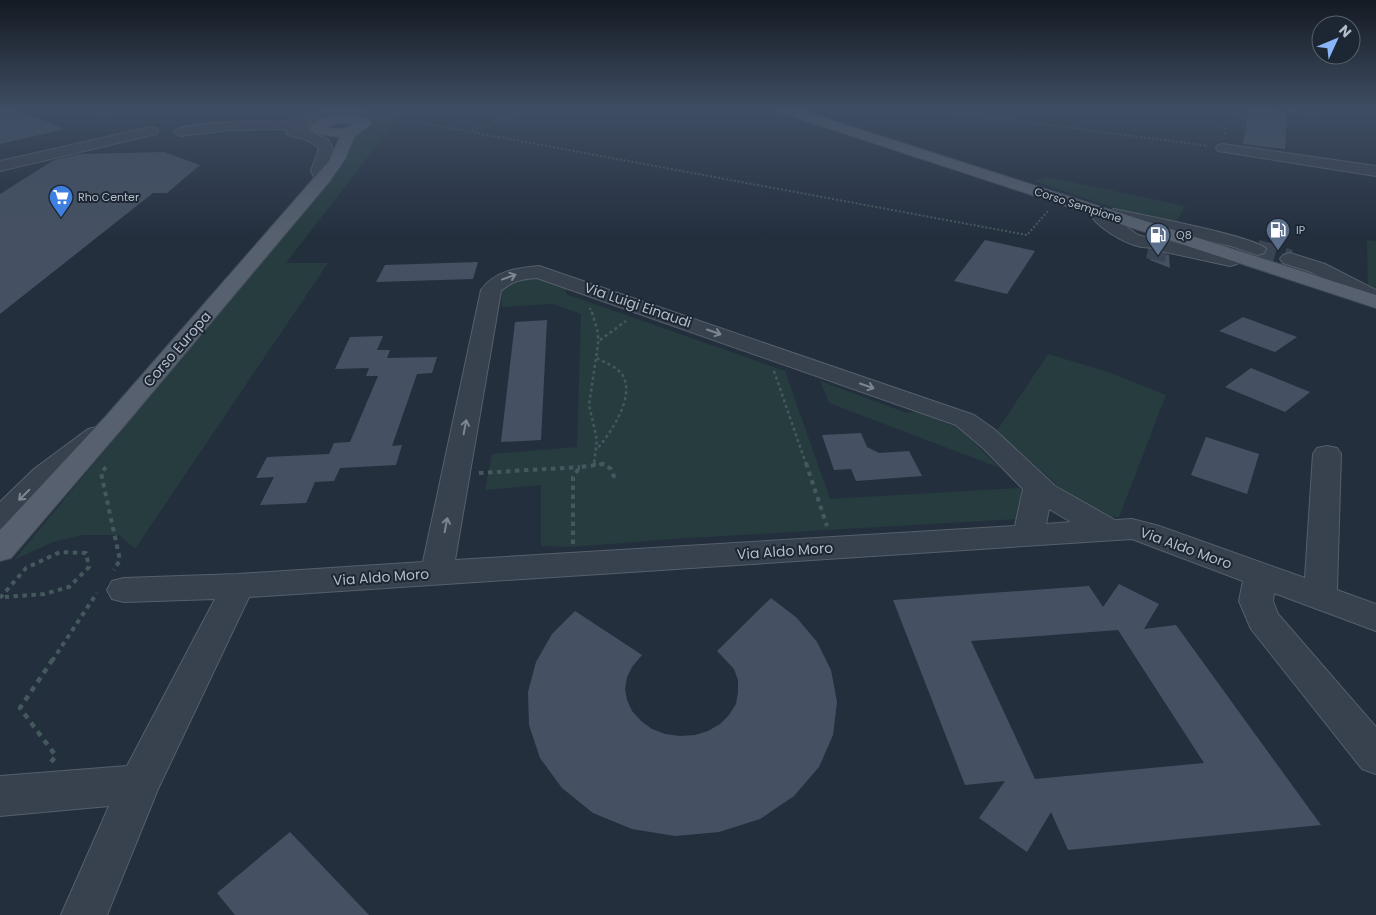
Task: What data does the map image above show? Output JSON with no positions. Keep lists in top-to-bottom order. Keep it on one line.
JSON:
{"streets":{"main road":["Corso Sempione","Corso Europa"],"street":["Via Luigi Einaudi","Via Aldo Moro"]},"crossings":[["Via Luigi Einaudi","Via Aldo Moro"]],"places":{"supermarket":["Rho Center"],"fuel station":["IP","Q8"]},"north":"top right"}
